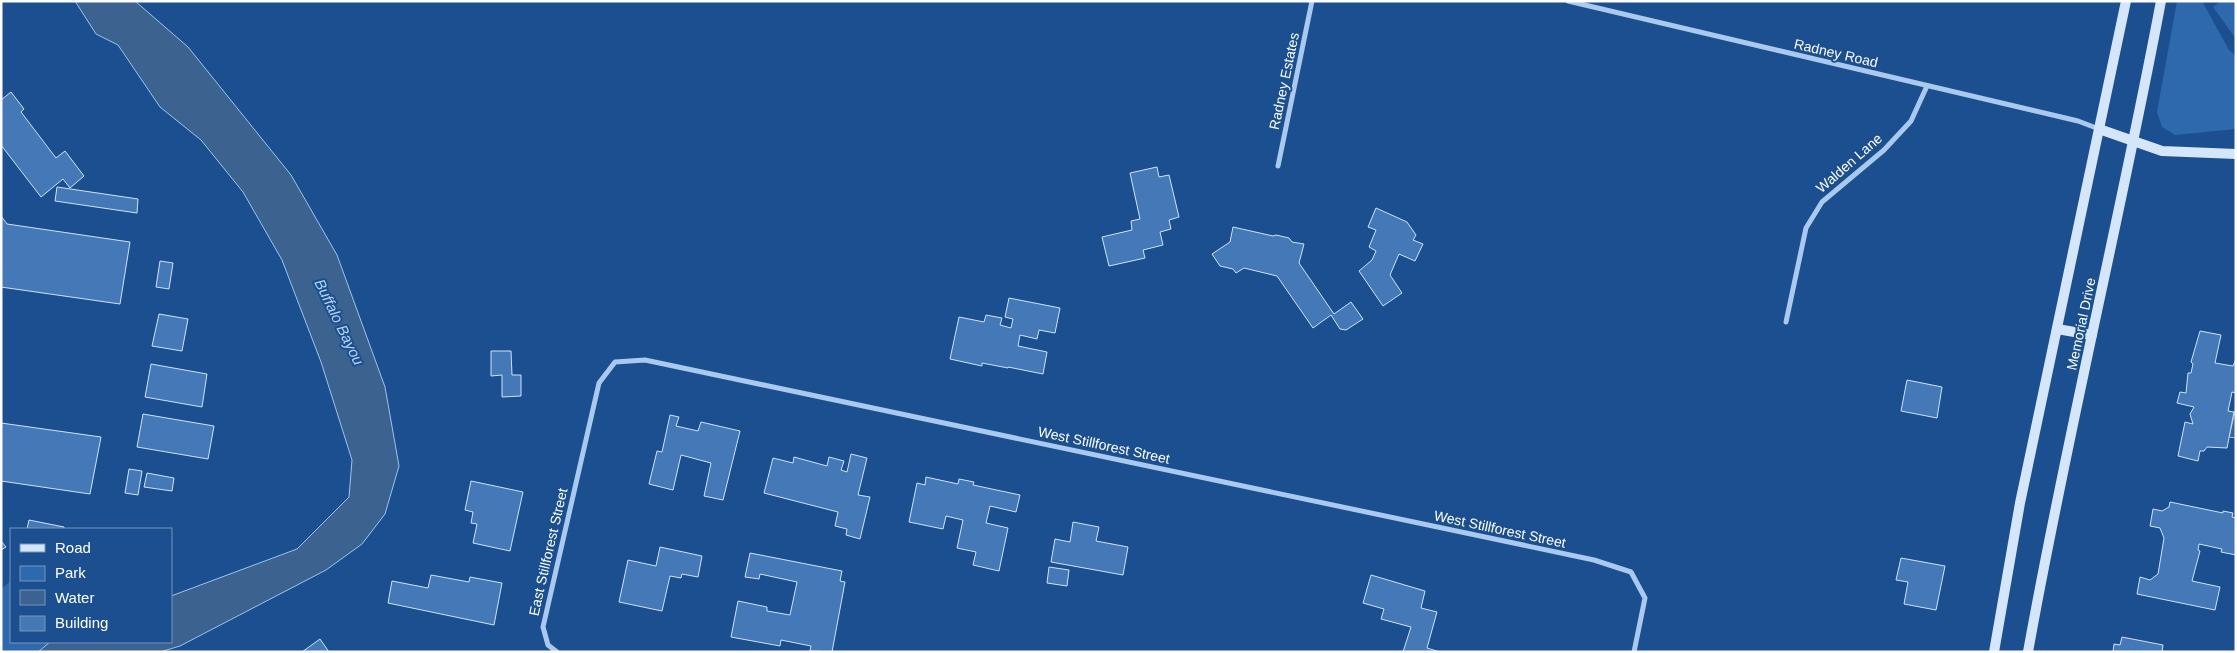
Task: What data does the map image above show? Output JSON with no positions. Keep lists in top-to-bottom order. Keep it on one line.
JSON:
{"streets":{"main road":["Memorial Drive"],"street":["Radney Road","Radney Estates","Walden Lane","West Stillforest Street","East Stillforest Street"]},"crossings":[["Radney Road","Walden Lane"],["Radney Road","Memorial Drive"],["West Stillforest Street","East Stillforest Street"]],"water":["Buffalo Bayou"],"legend":["Road","Park","Water","Building"]}
